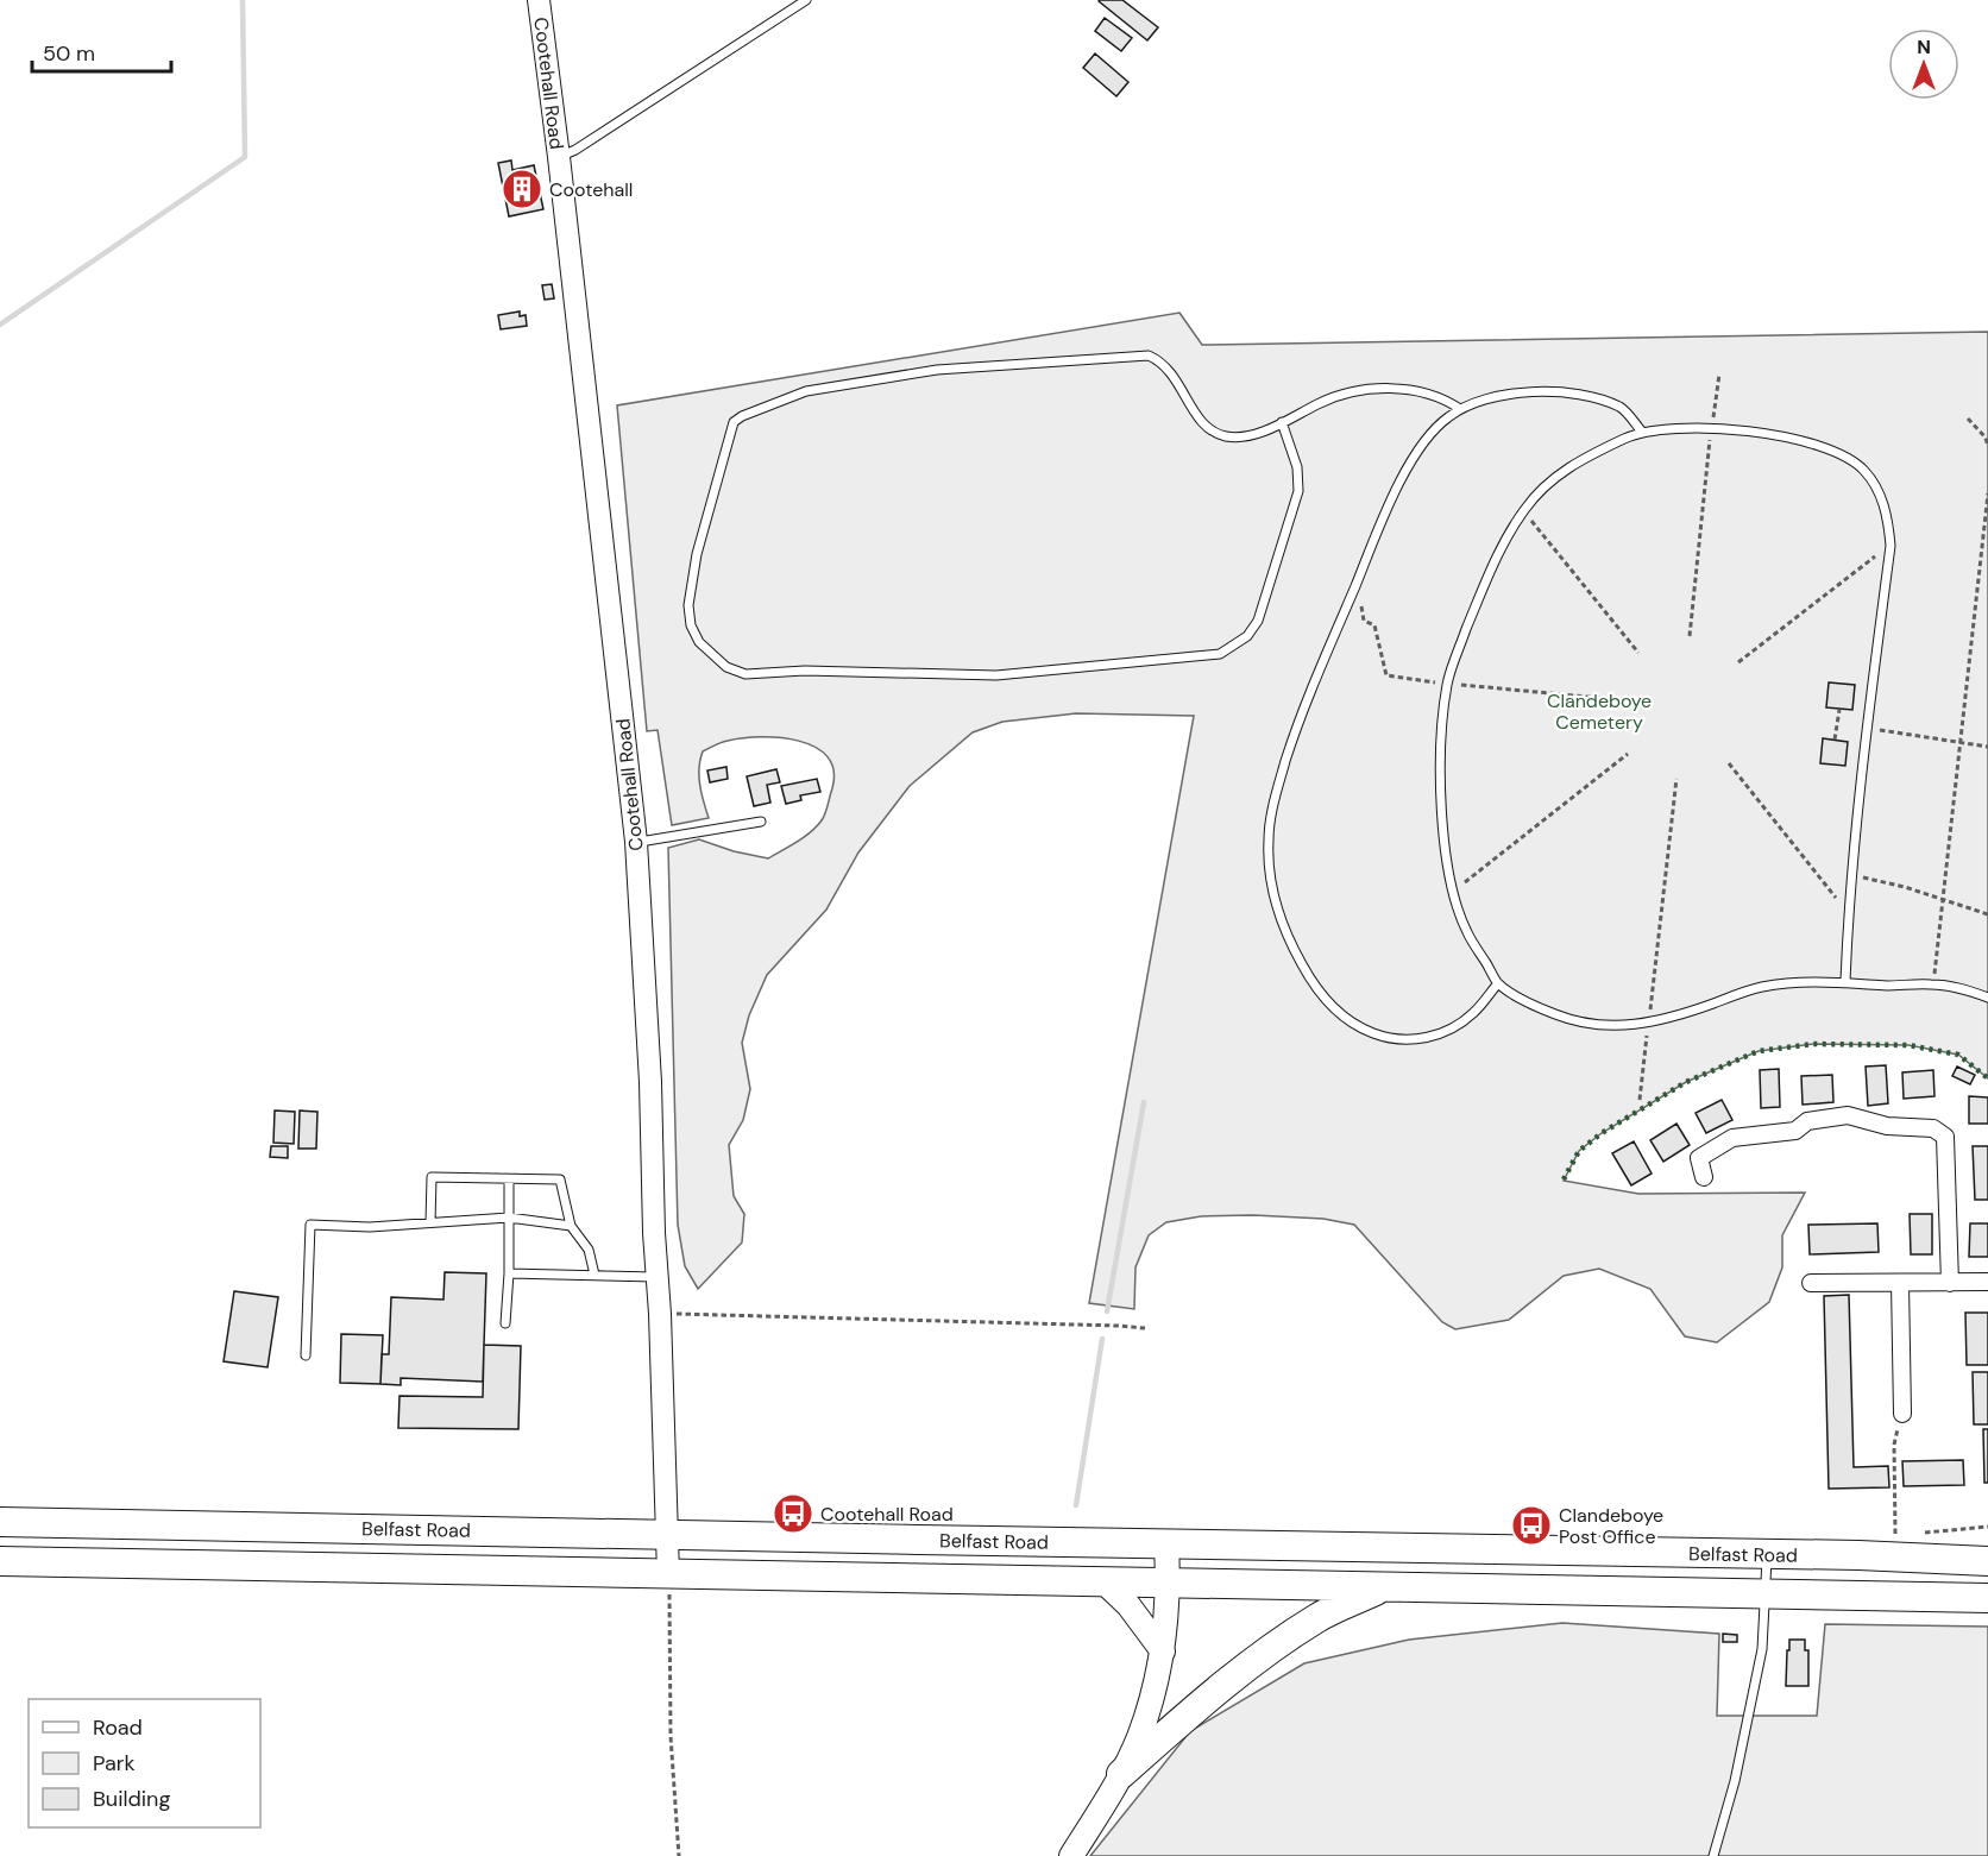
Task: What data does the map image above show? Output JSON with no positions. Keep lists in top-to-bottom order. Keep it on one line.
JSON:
{"streets":{"highway":["Belfast Road"],"street":["Cootehall Road"]},"crossings":[["Cootehall Road","Belfast Road"]],"parks":["Clandeboye Cemetery"],"places":{"building":["Cootehall"],"bus stop":["Cootehall Road","Clandeboye Post Office"]},"legend":["Road","Park","Building"],"scale_bar":"50 m","north":"top"}
